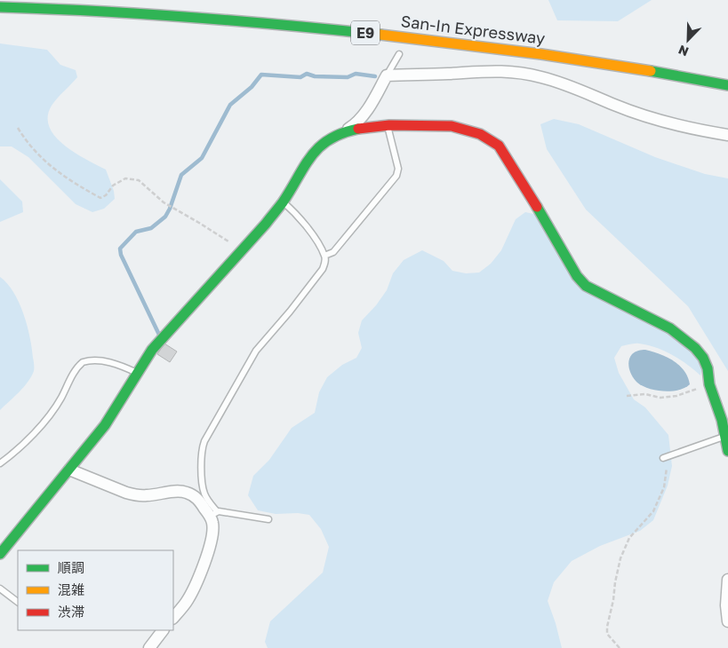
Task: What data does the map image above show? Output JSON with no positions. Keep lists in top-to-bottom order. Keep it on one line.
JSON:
{"streets":{"main road":["San-In Expressway","E9"]},"legend":["順調","混雑","渋滞"],"north":"bottom left"}
